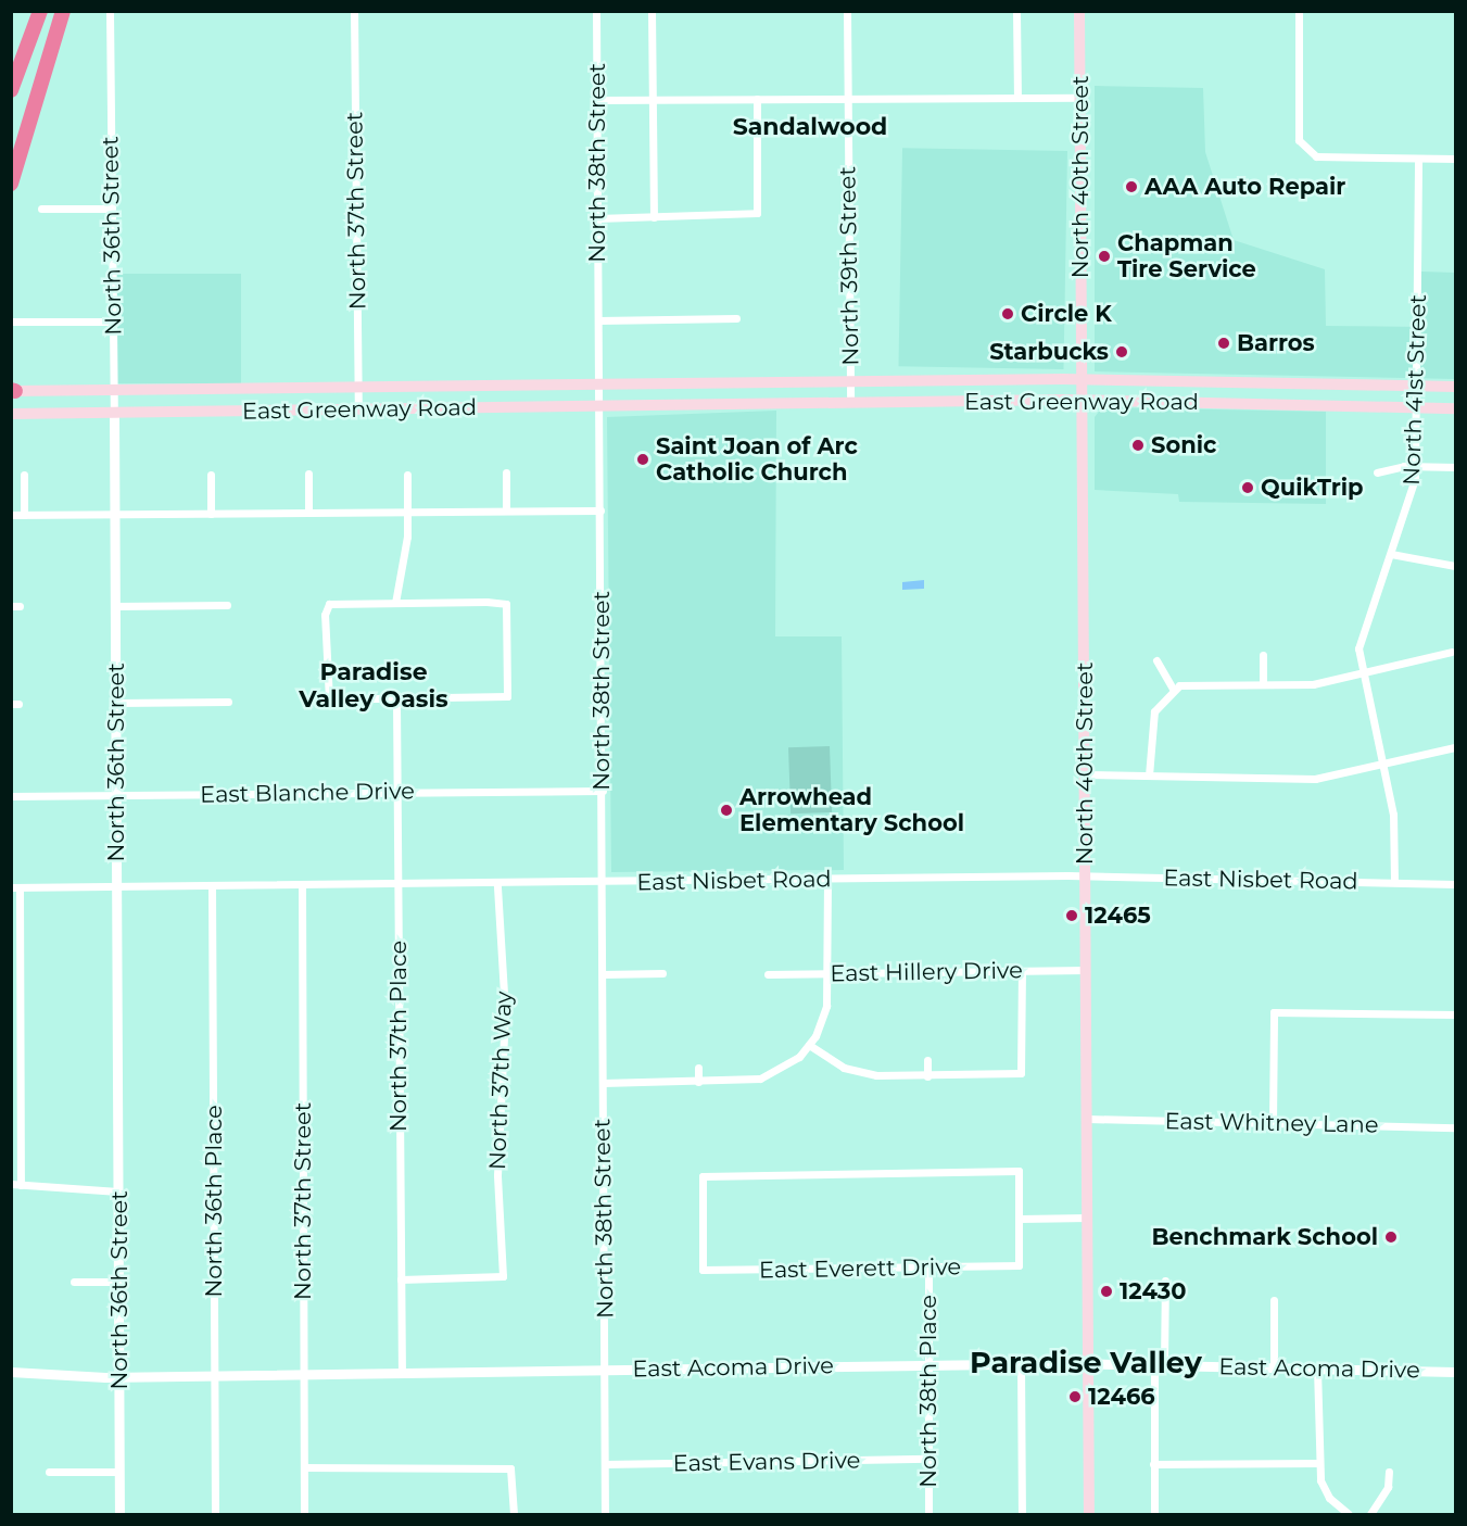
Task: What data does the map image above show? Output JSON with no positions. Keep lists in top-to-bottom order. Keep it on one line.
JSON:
{"streets":{"main road":["North 40th Street","East Greenway Road"],"street":["North 38th Street","North 37th Street","North 36th Street","North 39th Street","North 41st Street","East Blanche Drive","East Nisbet Road","East Hillery Drive","North 37th Place","North 37th Way","East Whitney Lane","North 36th Place","East Everett Drive","East Acoma Drive","North 38th Place","East Evans Drive"]},"crossings":[["North 38th Street","East Greenway Road"],["North 38th Street","East Blanche Drive"],["North 38th Street","East Nisbet Road"],["North 38th Street","East Acoma Drive"],["North 40th Street","East Greenway Road"],["North 40th Street","East Nisbet Road"],["North 40th Street","East Hillery Drive"],["North 40th Street","East Whitney Lane"],["North 40th Street","East Acoma Drive"],["North 37th Street","East Greenway Road"],["North 37th Street","East Nisbet Road"],["North 37th Street","East Acoma Drive"],["North 36th Street","East Greenway Road"],["North 36th Street","East Blanche Drive"],["North 36th Street","East Nisbet Road"],["North 36th Street","East Acoma Drive"],["North 39th Street","East Greenway Road"],["North 41st Street","East Greenway Road"],["North 41st Street","East Nisbet Road"],["East Blanche Drive","North 37th Place"],["East Nisbet Road","North 37th Place"],["East Nisbet Road","North 37th Way"],["East Nisbet Road","North 36th Place"],["North 37th Place","North 37th Way"],["North 37th Place","East Acoma Drive"],["North 36th Place","East Acoma Drive"],["East Everett Drive","North 38th Place"],["East Acoma Drive","North 38th Place"],["North 38th Place","East Evans Drive"]],"districts":["Sandalwood","Paradise Valley Oasis","Paradise Valley"],"places":["AAA Auto Repair","Chapman Tire Service","Circle K","Barros","Starbucks","Sonic","Saint Joan of Arc Catholic Church","QuikTrip","Arrowhead Elementary School","12465","Benchmark School","12430","12466"]}
